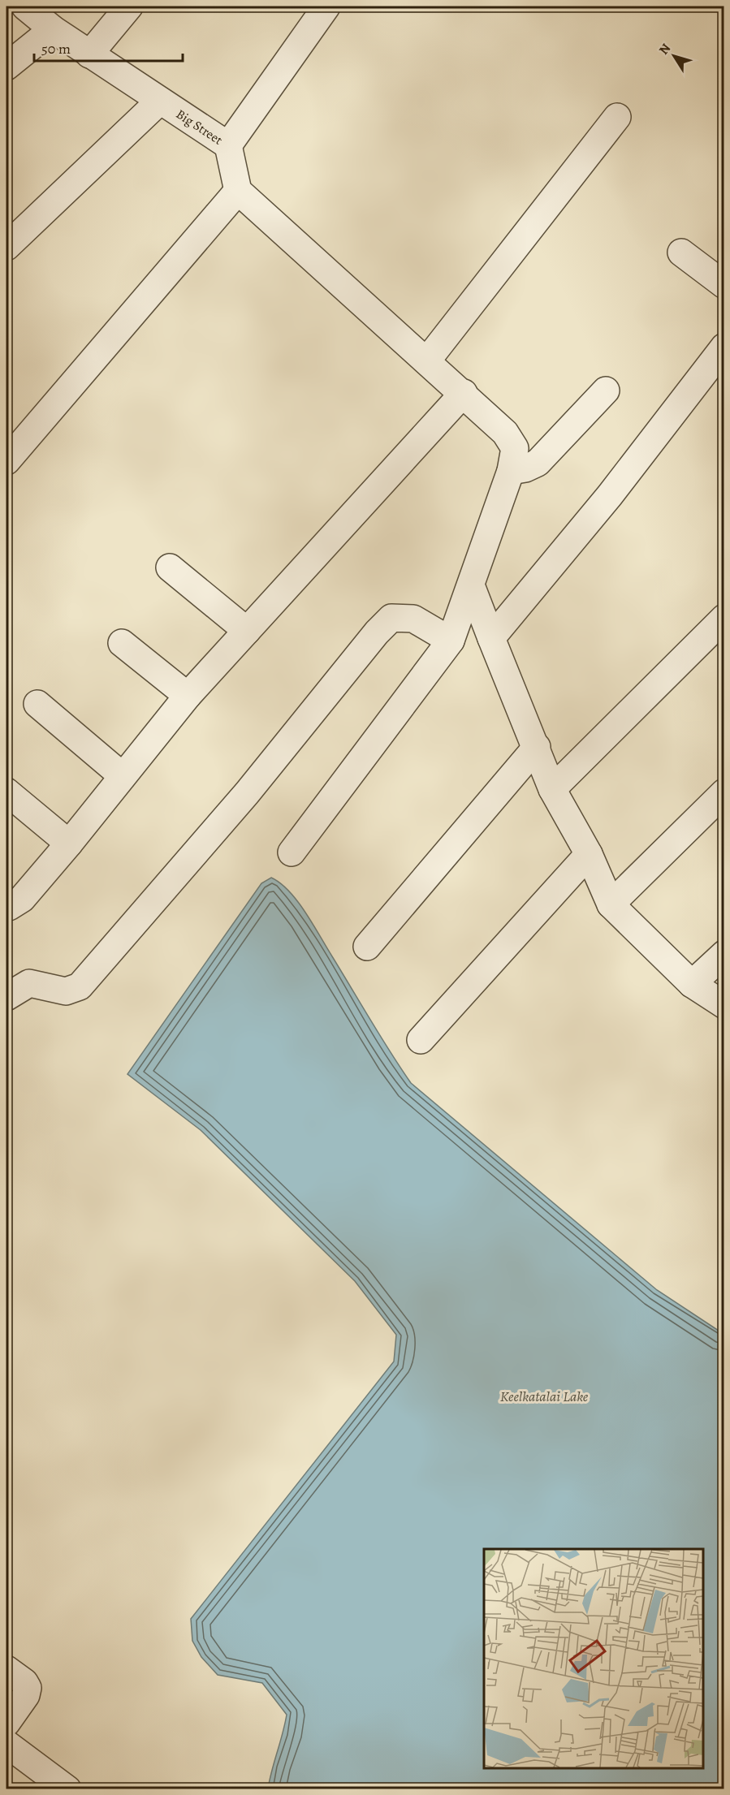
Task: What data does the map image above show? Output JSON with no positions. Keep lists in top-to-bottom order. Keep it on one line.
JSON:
{"streets":{"street":["Big Street"]},"water":["Keelkatalai Lake"],"scale_bar":"50 m","north":"top left"}
